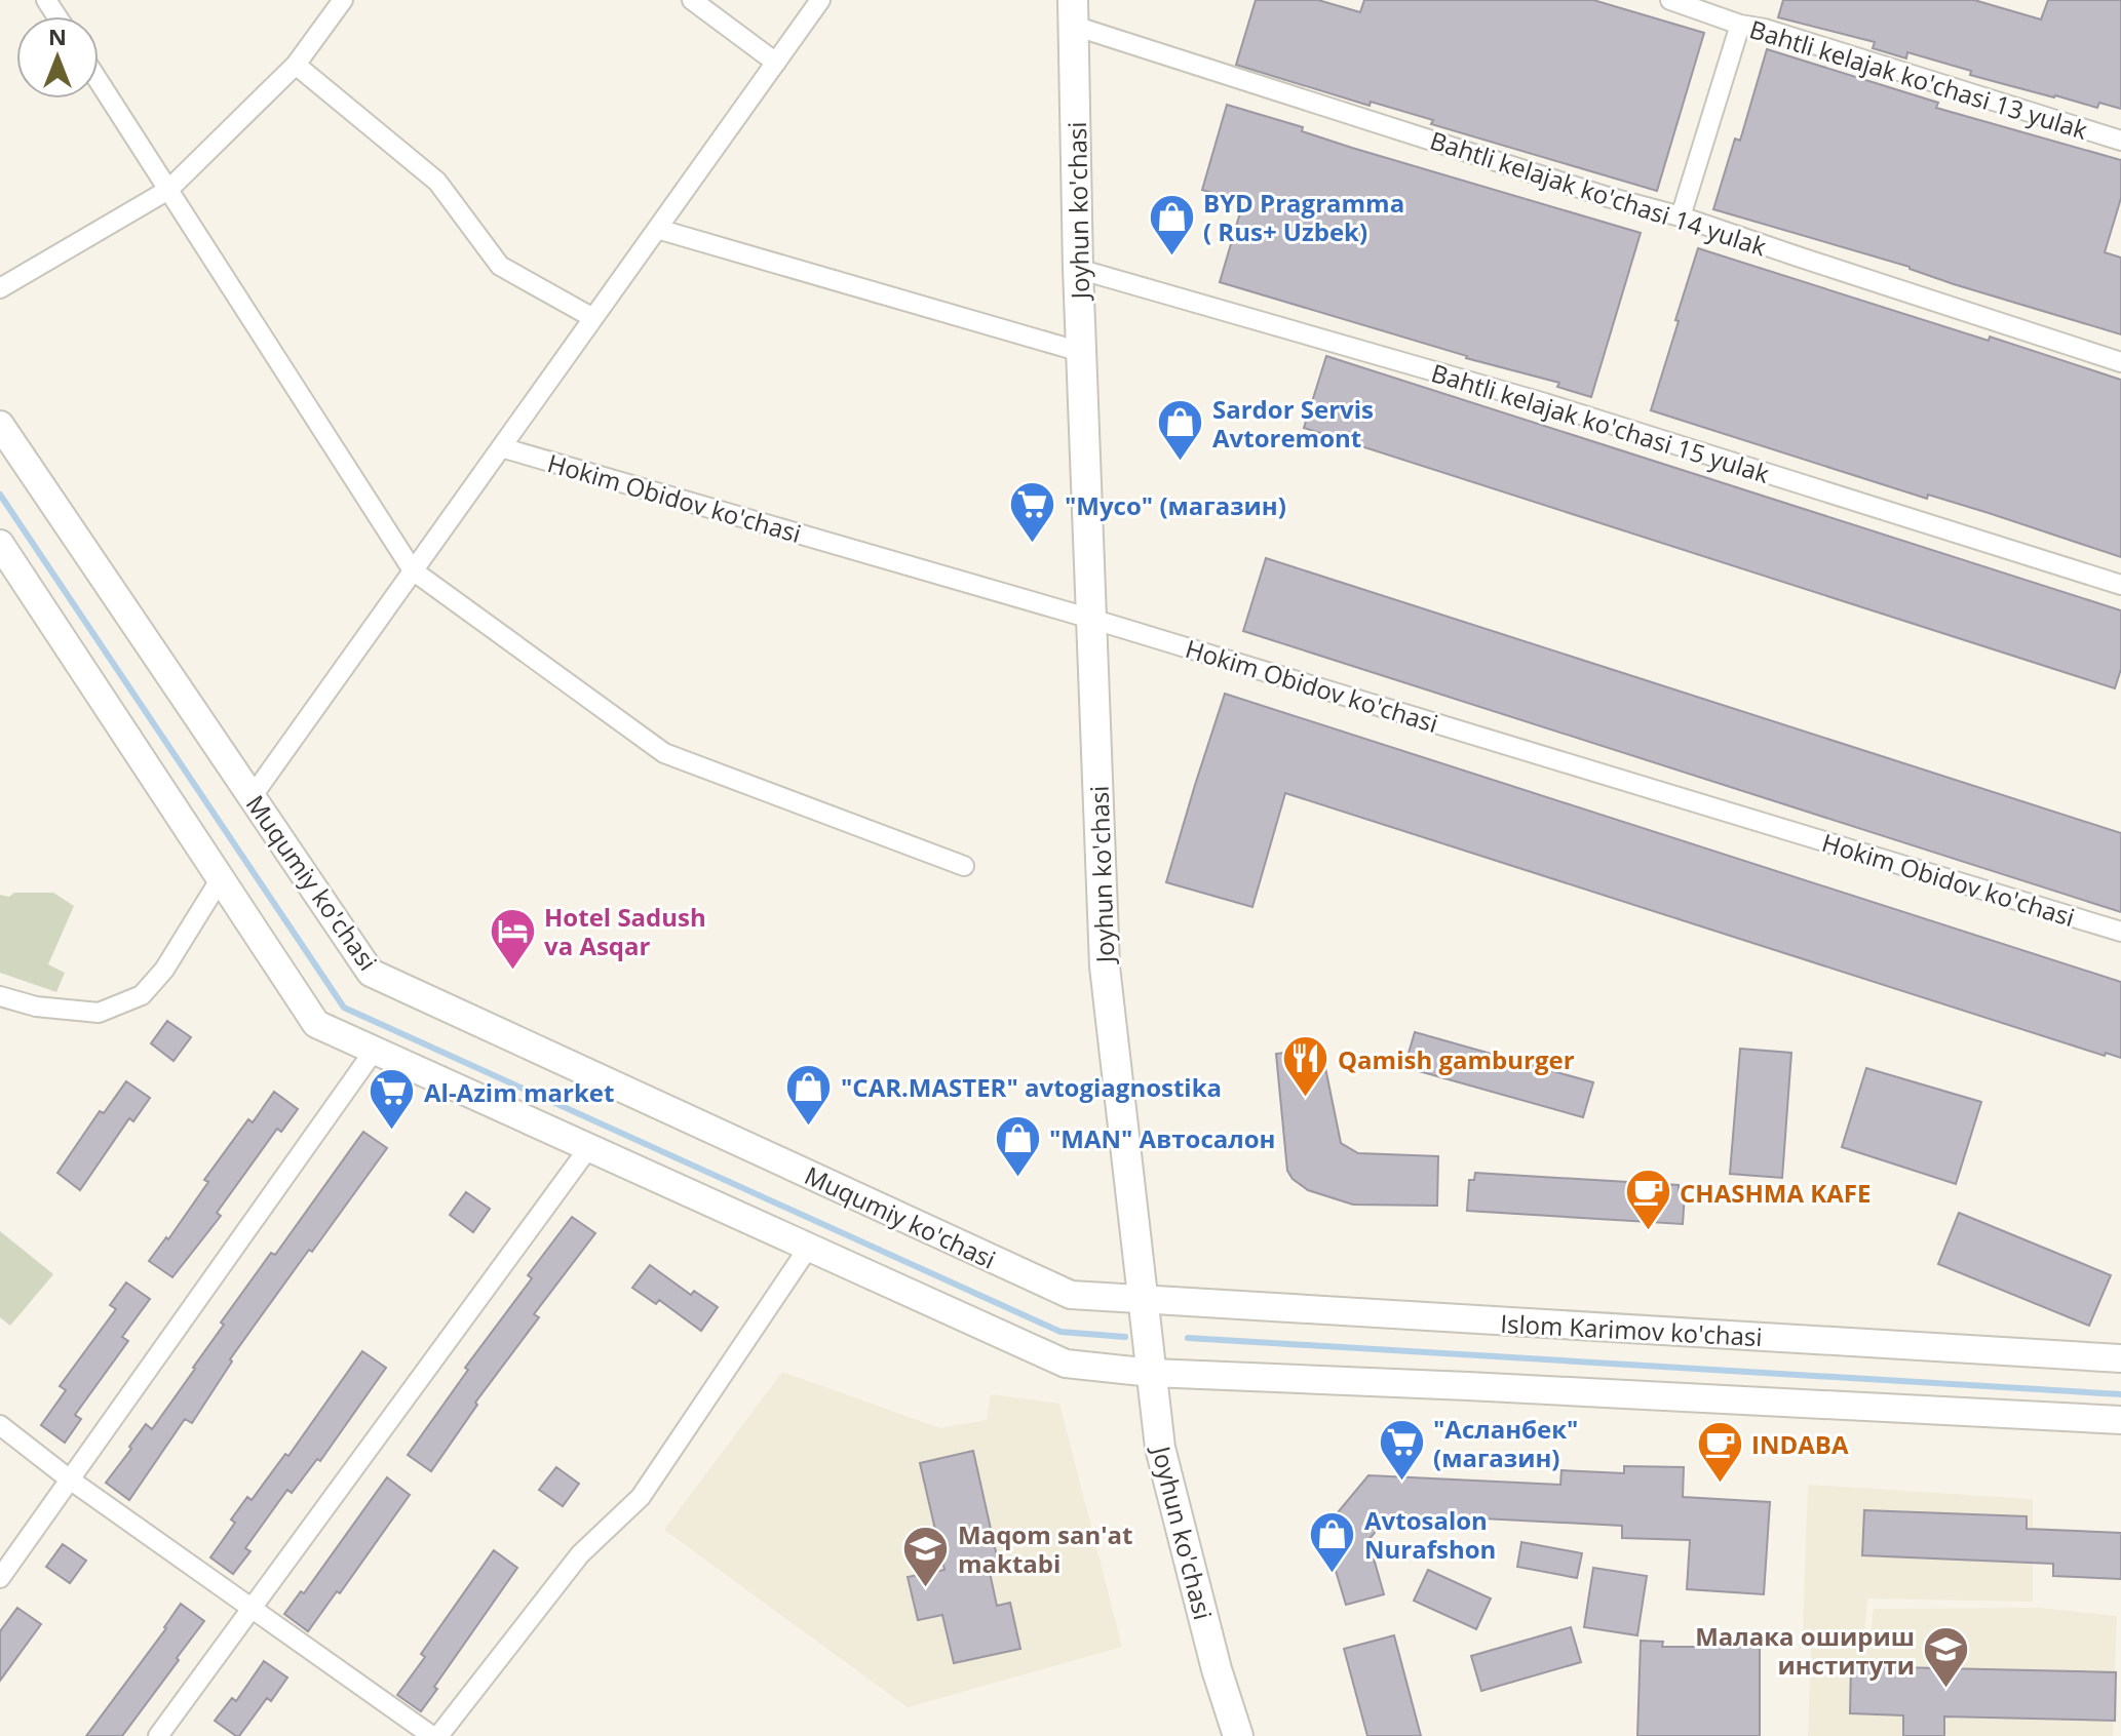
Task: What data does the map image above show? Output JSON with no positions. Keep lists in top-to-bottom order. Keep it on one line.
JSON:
{"streets":{"main road":["Joyhun ko'chasi","Muqumiy ko'chasi","Islom Karimov ko'chasi"],"street":["Bahtli kelajak ko'chasi 13 yulak","Bahtli kelajak ko'chasi 14 yulak","Bahtli kelajak ko'chasi 15 yulak","Hokim Obidov ko'chasi"]},"crossings":[["Bahtli kelajak ko'chasi 14 yulak","Joyhun ko'chasi"],["Joyhun ko'chasi","Bahtli kelajak ko'chasi 15 yulak"],["Joyhun ko'chasi","Hokim Obidov ko'chasi"],["Joyhun ko'chasi","Muqumiy ko'chasi"],["Joyhun ko'chasi","Islom Karimov ko'chasi"],["Muqumiy ko'chasi","Islom Karimov ko'chasi"]],"places":{"shop":["BYD Pragramma ( Rus+ Uzbek)","Sardor Servis Avtoremont","\"CAR.MASTER\" avtogiagnostika","\"MAN\" Автосалон","Avtosalon Nurafshon"],"supermarket":["\"Мусо\" (магазин)","Al-Azim market","\"Асланбек\" (магазин)"],"hotel":["Hotel Sadush va Asqar"],"restaurant":["Qamish gamburger"],"cafe":["CHASHMA KAFE","INDABA"],"school or university":["Maqom san'at maktabi","Малака ошириш институти"]},"north":"top"}
